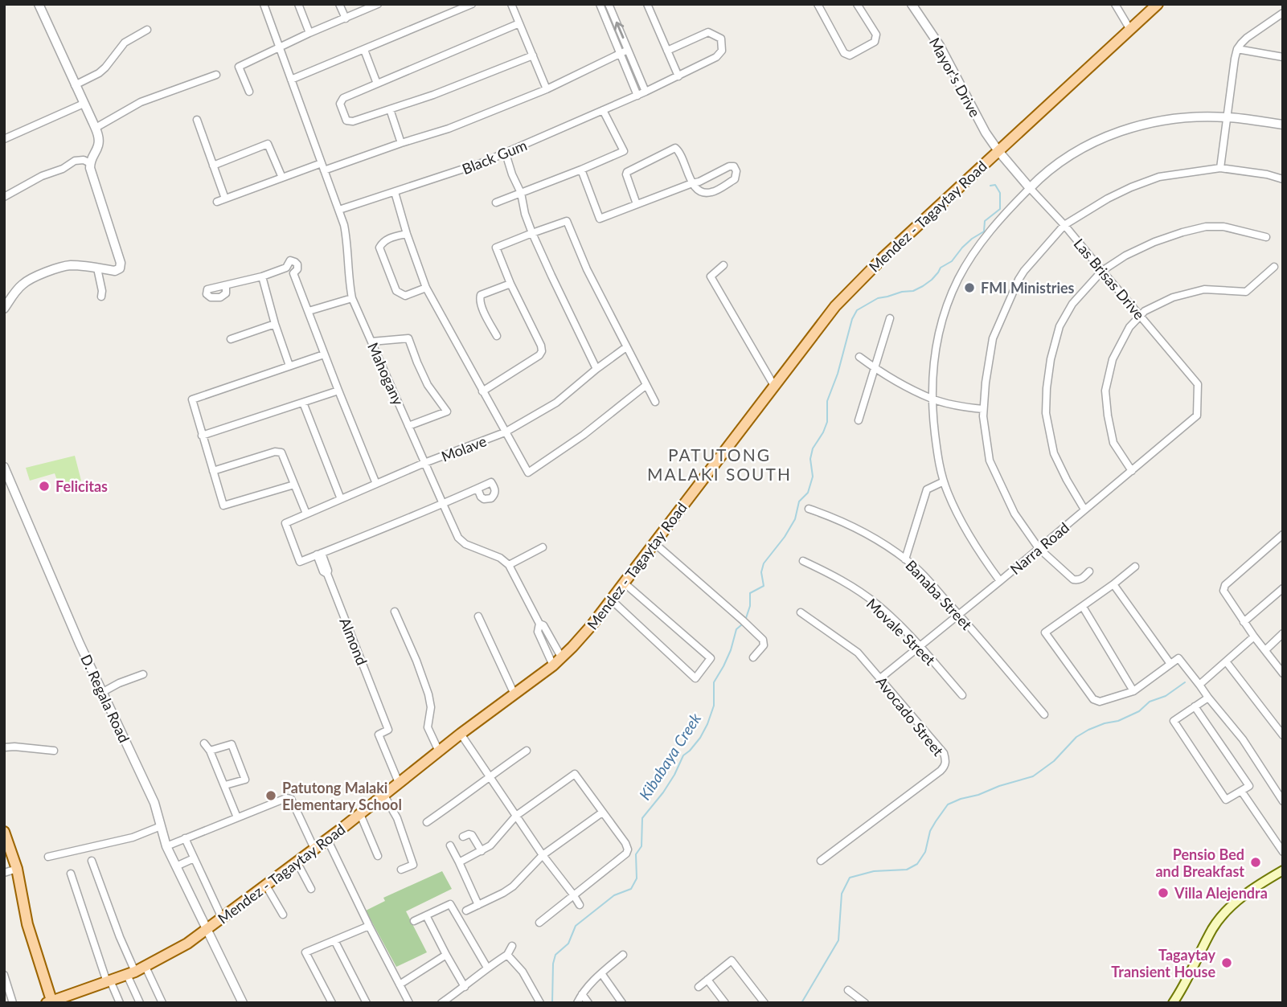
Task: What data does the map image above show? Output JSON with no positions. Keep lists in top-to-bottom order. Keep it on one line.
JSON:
{"streets":{"main road":["Mendez - Tagaytay Road"],"street":["Mayor's Drive","Black Gum","Las Brisas Drive","Mahogany","Molave","Narra Road","Banaba Street","Movale Street","Almond","D. Regala Road","Avocado Street"]},"crossings":[["Mayor's Drive","Mendez - Tagaytay Road"],["Mayor's Drive","Las Brisas Drive"],["Black Gum","Mahogany"],["Mendez - Tagaytay Road","Las Brisas Drive"],["Mendez - Tagaytay Road","Almond"],["Mendez - Tagaytay Road","D. Regala Road"],["Las Brisas Drive","Narra Road"],["Mahogany","Molave"],["Molave","Almond"],["Narra Road","Banaba Street"],["Narra Road","Movale Street"],["Narra Road","Avocado Street"]],"districts":["PATUTONG MALAKI SOUTH"],"water":["Kibabaya Creek"],"places":["FMI Ministries","Felicitas","Patutong Malaki Elementary School","Pensio Bed and Breakfast","Villa Alejendra","Tagaytay Transient House"]}
